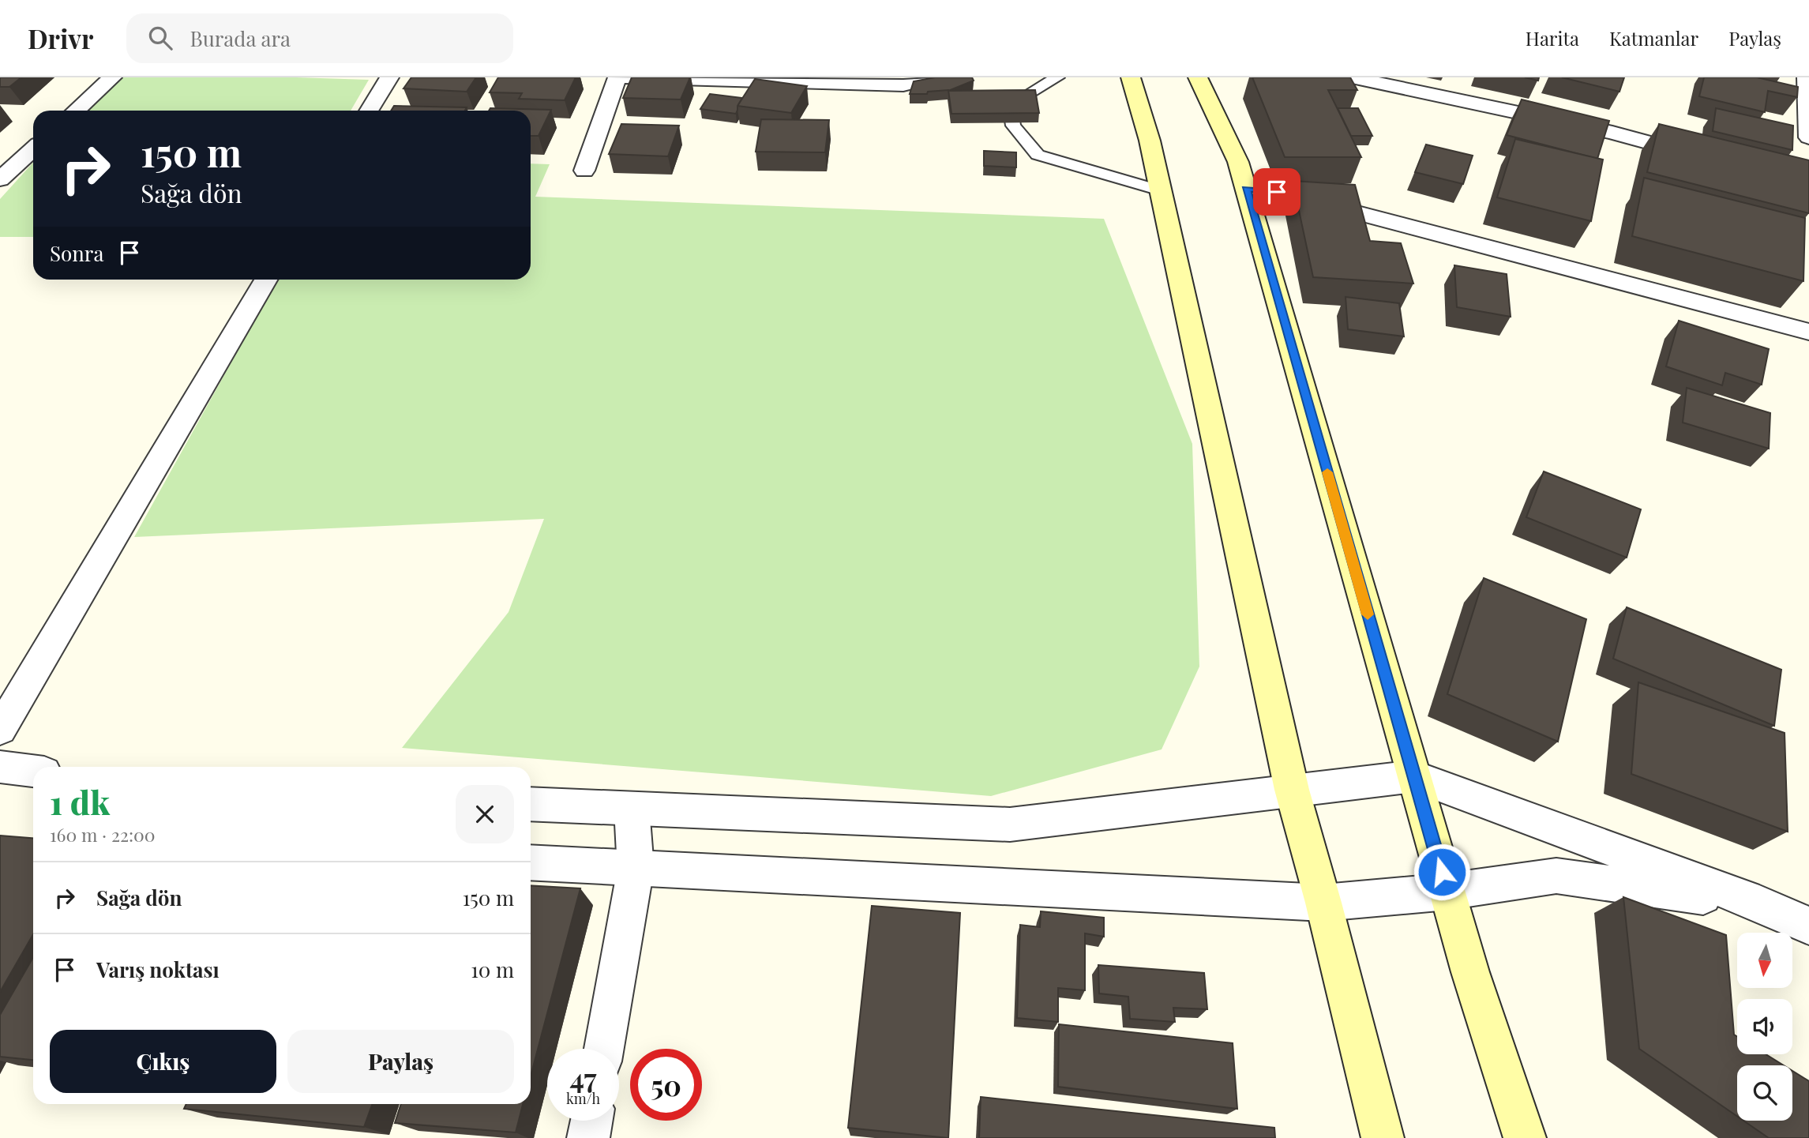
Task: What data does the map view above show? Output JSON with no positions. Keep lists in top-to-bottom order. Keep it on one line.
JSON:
{"north":"bottom","page":{"header":"Drivr","search":"Burada ara","nav":["Harita","Katmanlar","Paylaş"],"turn":["150 m","Sağa dön"],"then":"Sonra","heading":["1 dk","160 m · 22:00"],"list":[{"name":"Sağa dön","value":"150 m"},{"name":"Varış noktası","value":"10 m"}],"buttons":["Çıkış","Paylaş"],"speed":"47 km/h","limit":"50"}}
